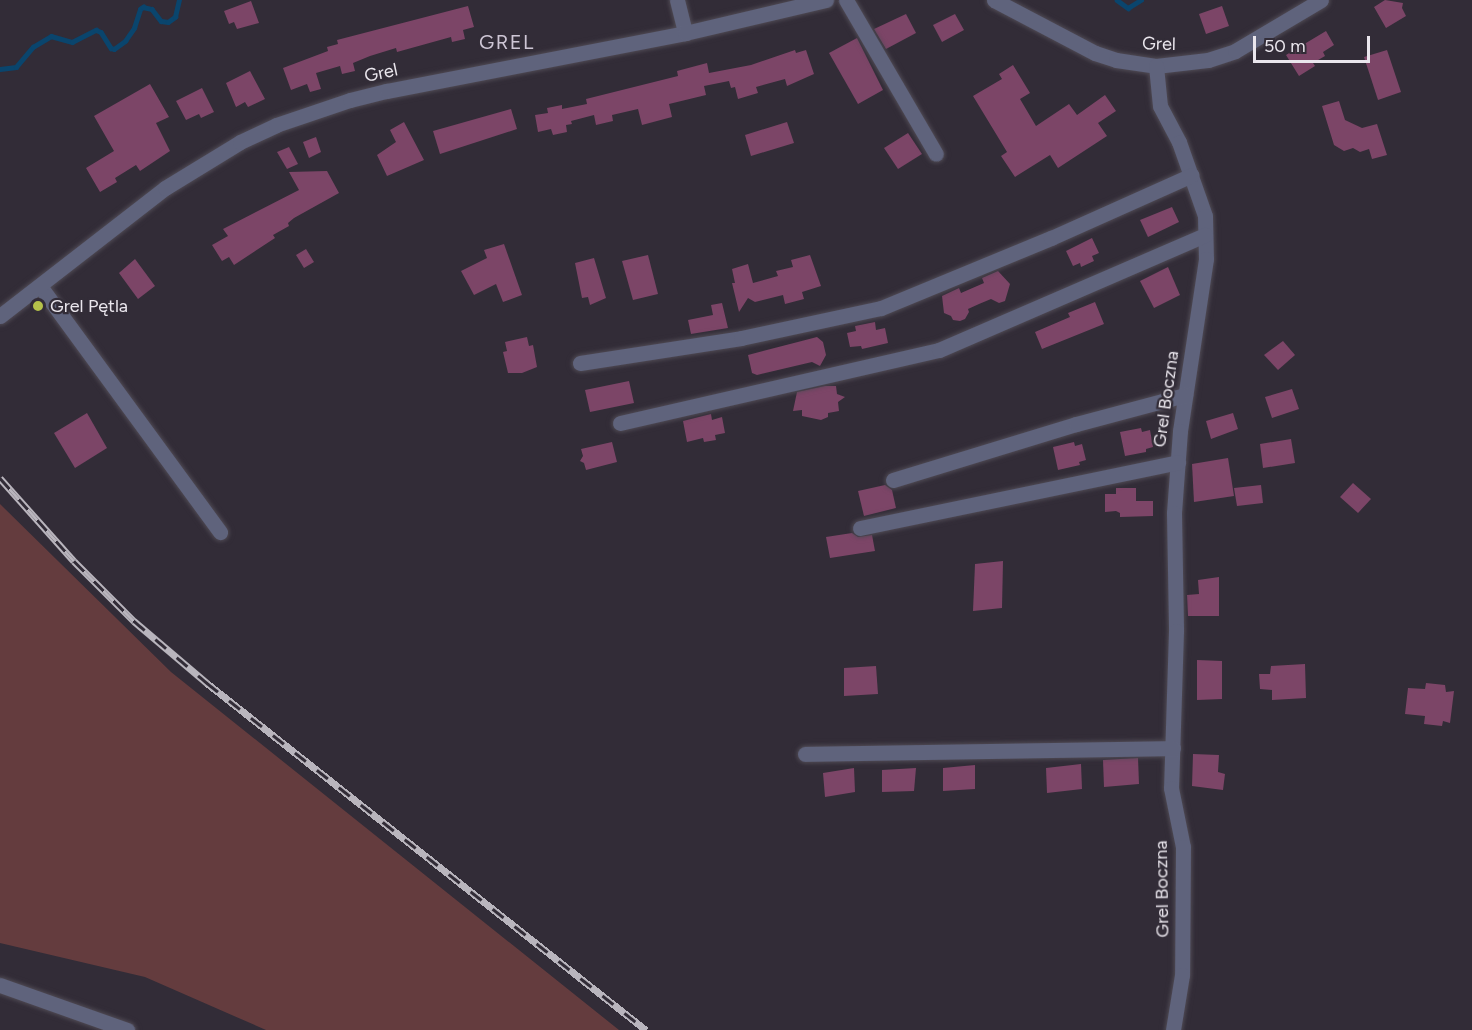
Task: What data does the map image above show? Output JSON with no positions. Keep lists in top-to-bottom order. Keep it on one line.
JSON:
{"streets":{"street":["Grel","Grel Boczna"]},"crossings":[["Grel","Grel Boczna"]],"districts":["GREL"],"places":["Grel Pętla"],"scale_bar":"50 m"}
